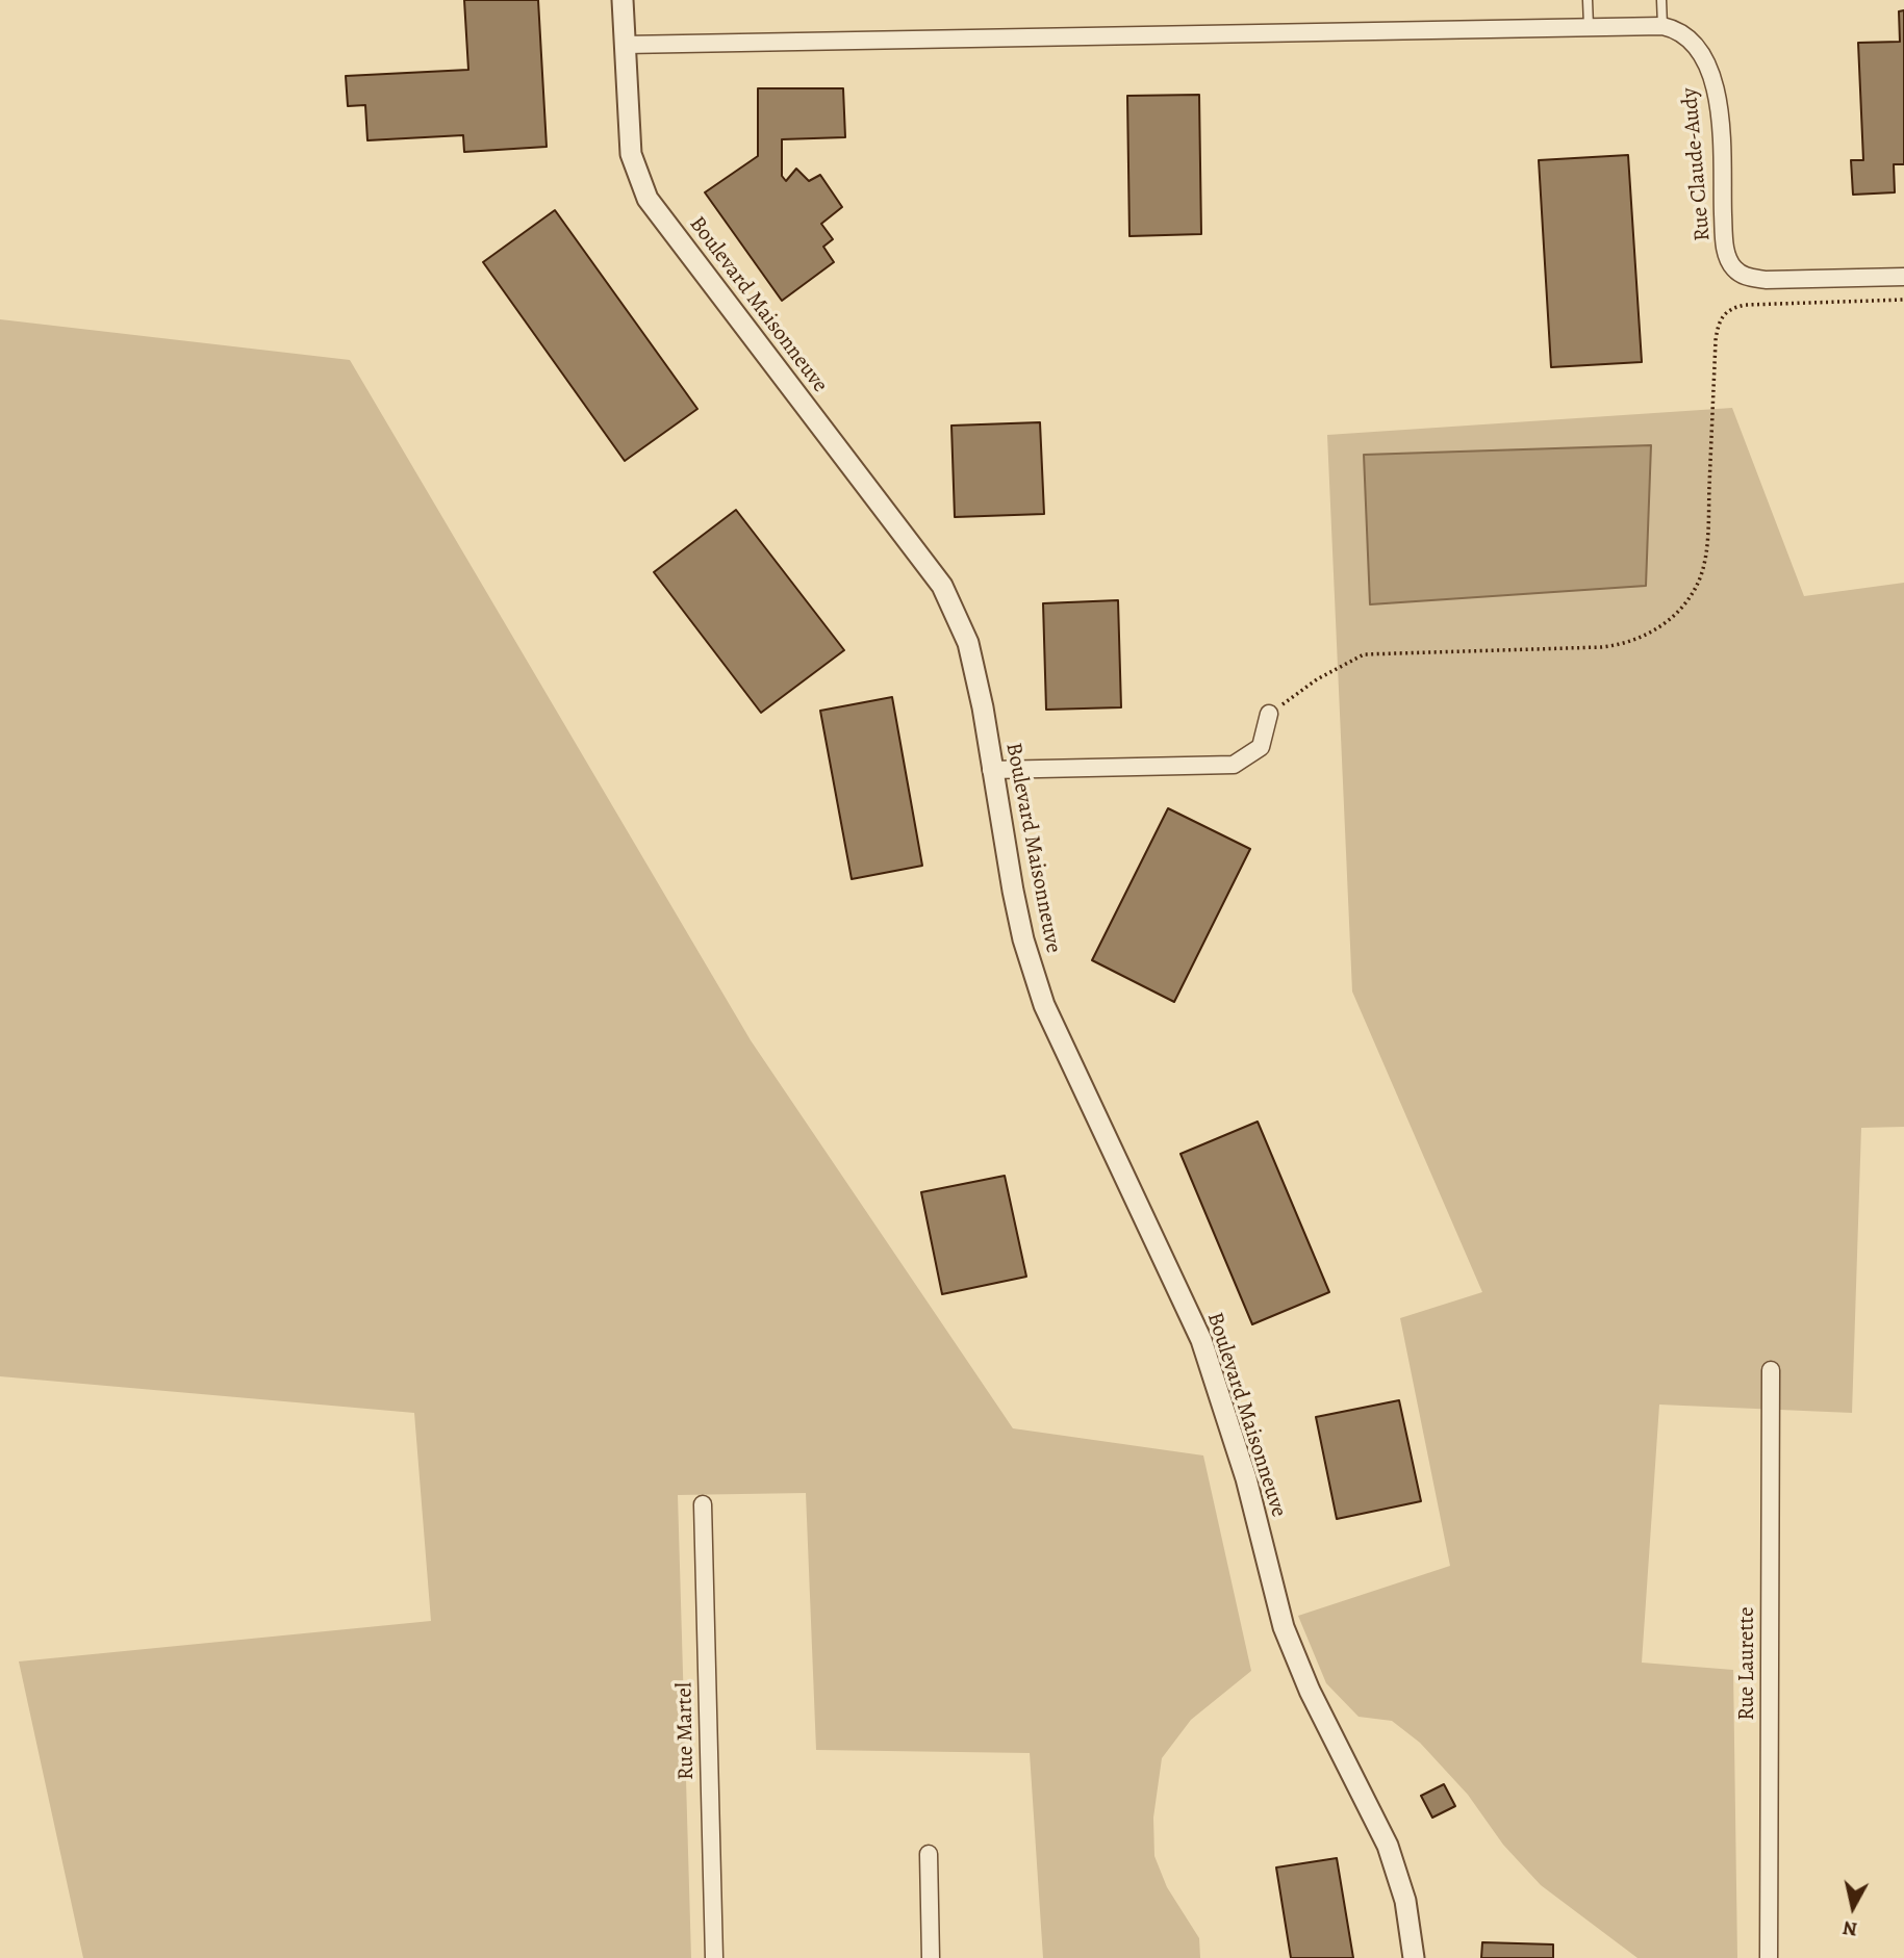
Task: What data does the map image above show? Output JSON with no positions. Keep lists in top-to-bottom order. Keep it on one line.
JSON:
{"streets":{"street":["Rue Claude-Audy","Boulevard Maisonneuve","Rue Laurette","Rue Martel"]},"crossings":[["Rue Claude-Audy","Boulevard Maisonneuve"]],"north":"bottom"}
